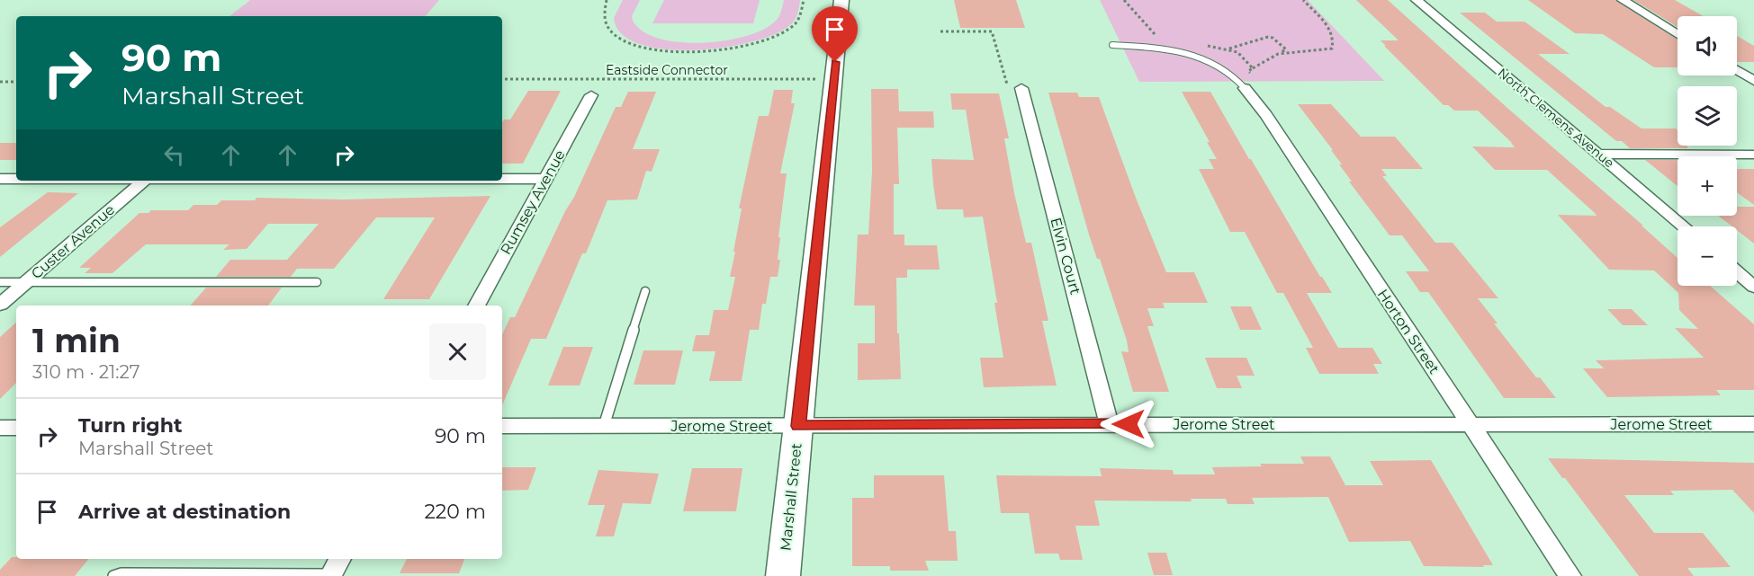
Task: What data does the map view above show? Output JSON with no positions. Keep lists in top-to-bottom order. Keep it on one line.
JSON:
{"streets":{"street":["North Clemens Avenue","Rumsey Avenue","Custer Avenue","Elvin Court","Horton Street","Jerome Street","Marshall Street"],"path":["Eastside Connector"]},"crossings":[["Eastside Connector","Marshall Street"],["Elvin Court","Jerome Street"],["Horton Street","Jerome Street"],["Jerome Street","Marshall Street"]],"page":{"map_buttons":["+","−"],"turn":["90 m","Marshall Street"],"heading":["1 min","310 m · 21:27"],"list":[{"name":"Turn right","note":"Marshall Street","value":"90 m"},{"name":"Arrive at destination","value":"220 m"}]}}
